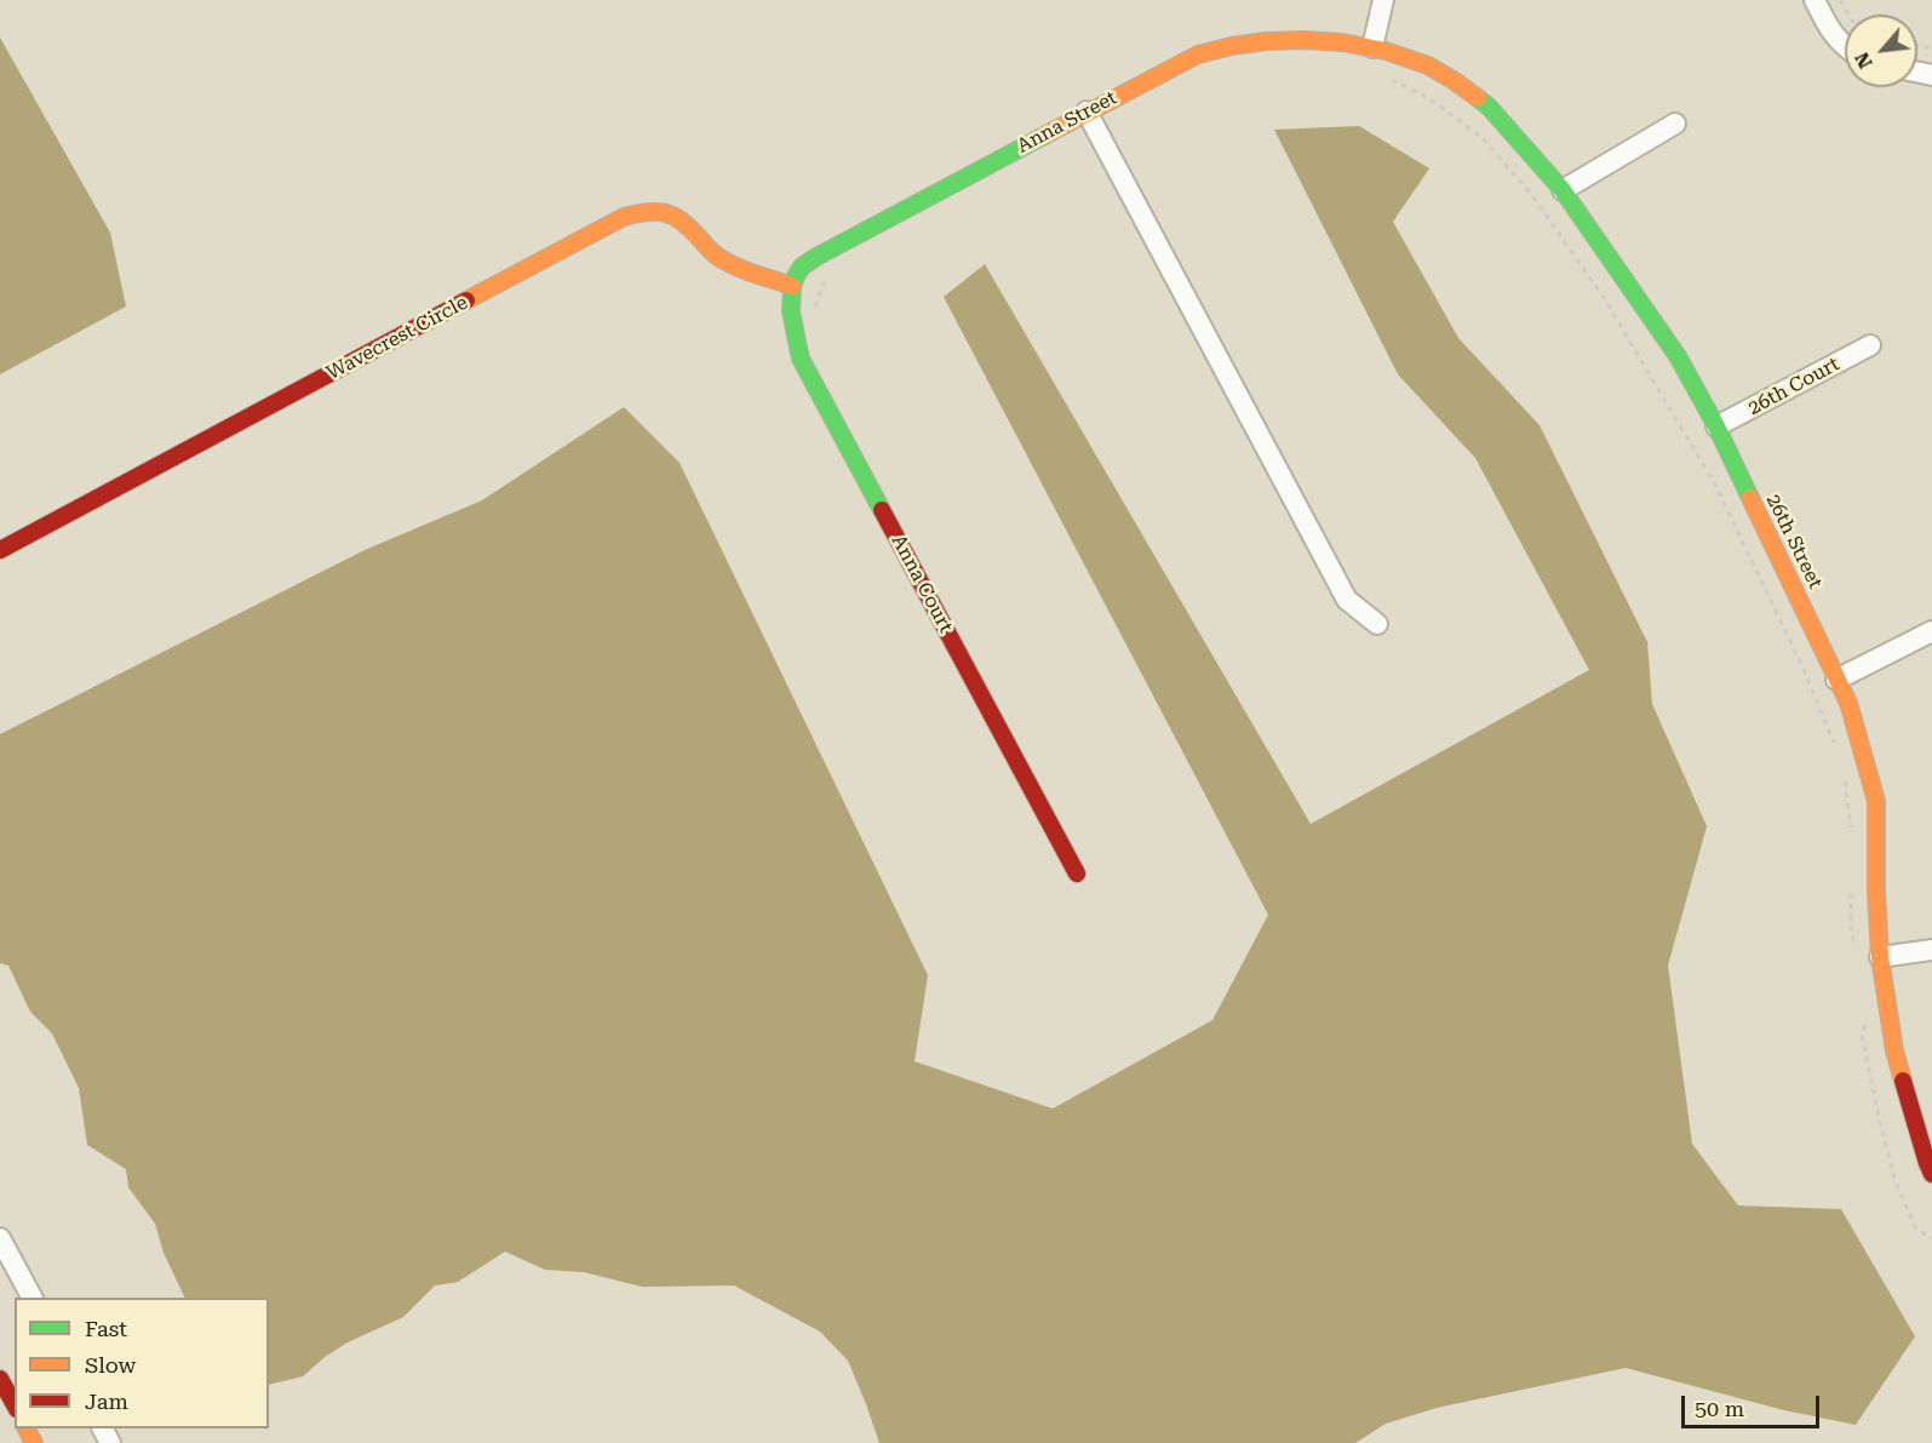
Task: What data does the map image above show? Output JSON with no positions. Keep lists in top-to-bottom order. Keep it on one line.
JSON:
{"streets":{"street":["Anna Street","Wavecrest Circle","26th Court","26th Street","Anna Court"]},"crossings":[["Anna Street","Wavecrest Circle"],["Anna Street","26th Street"],["Anna Street","Anna Court"],["Wavecrest Circle","Anna Court"],["26th Court","26th Street"]],"legend":["Fast","Slow","Jam"],"scale_bar":"50 m","north":"bottom left"}
